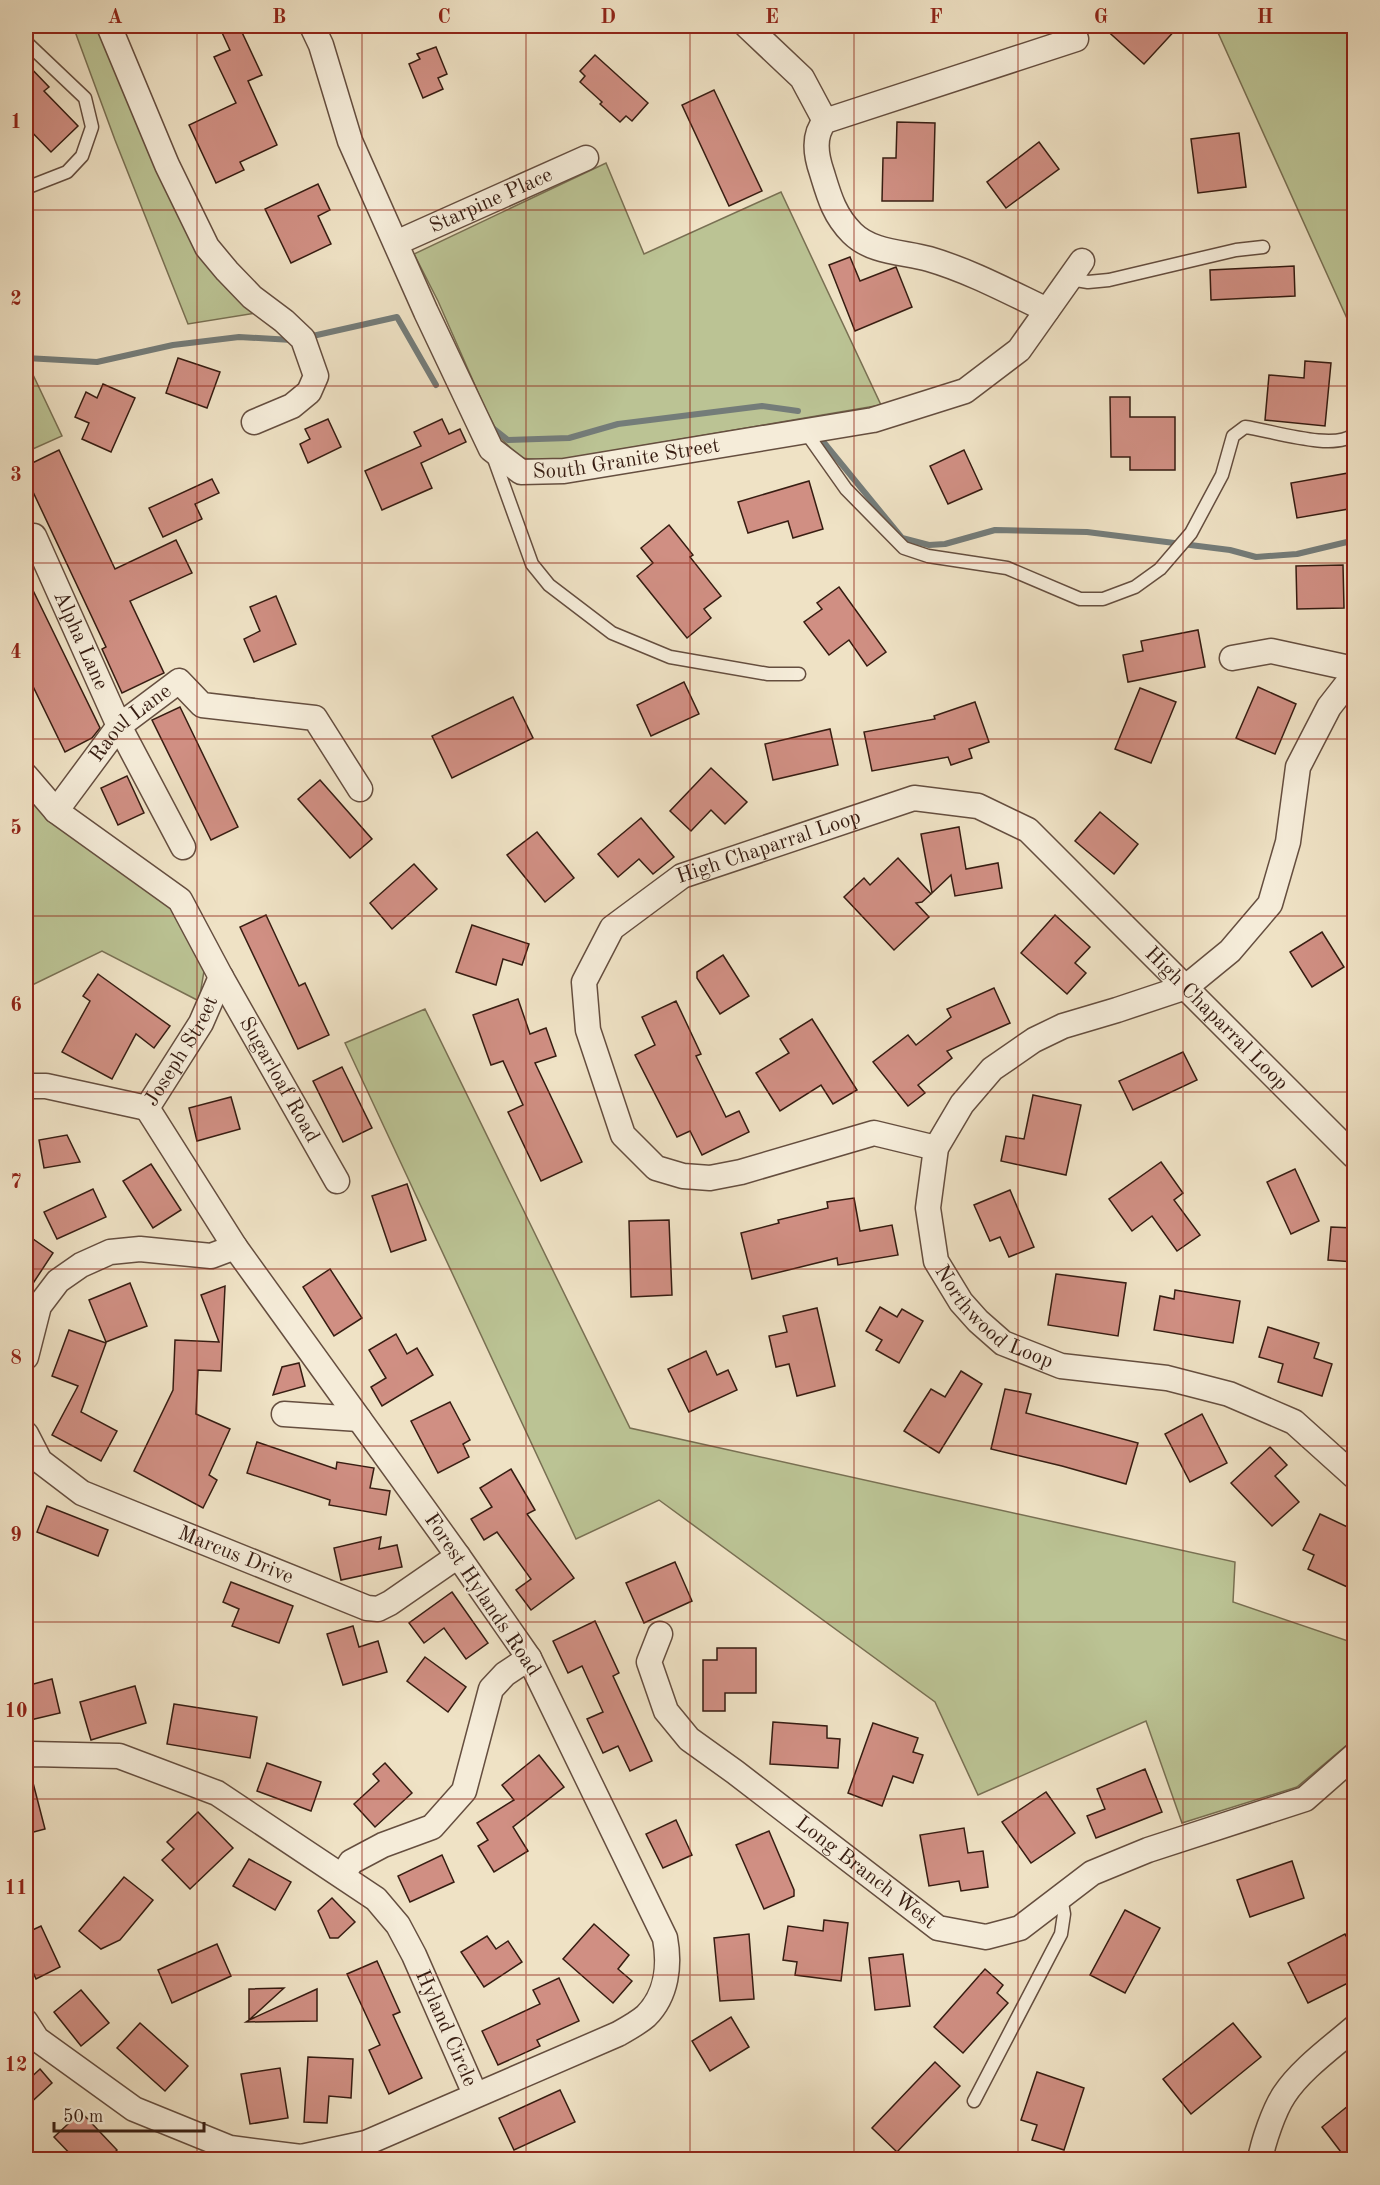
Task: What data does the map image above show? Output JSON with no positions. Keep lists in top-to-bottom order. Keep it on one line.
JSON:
{"streets":{"street":["Starpine Place","South Granite Street","Alpha Lane","Raoul Lane","High Chaparral Loop","Joseph Street","Sugarloaf Road","Northwood Loop","Marcus Drive","Forest Hylands Road","Long Branch West","Hyland Circle"]},"crossings":[["Starpine Place","South Granite Street"],["Alpha Lane","Raoul Lane"],["High Chaparral Loop","Northwood Loop"],["Joseph Street","Sugarloaf Road"],["Joseph Street","Forest Hylands Road"],["Marcus Drive","Forest Hylands Road"],["Forest Hylands Road","Hyland Circle"]],"scale_bar":"50 m","grid":{"columns":["A","B","C","D","E","F","G","H"],"rows":["1","2","3","4","5","6","7","8","9","10","11","12"]}}
